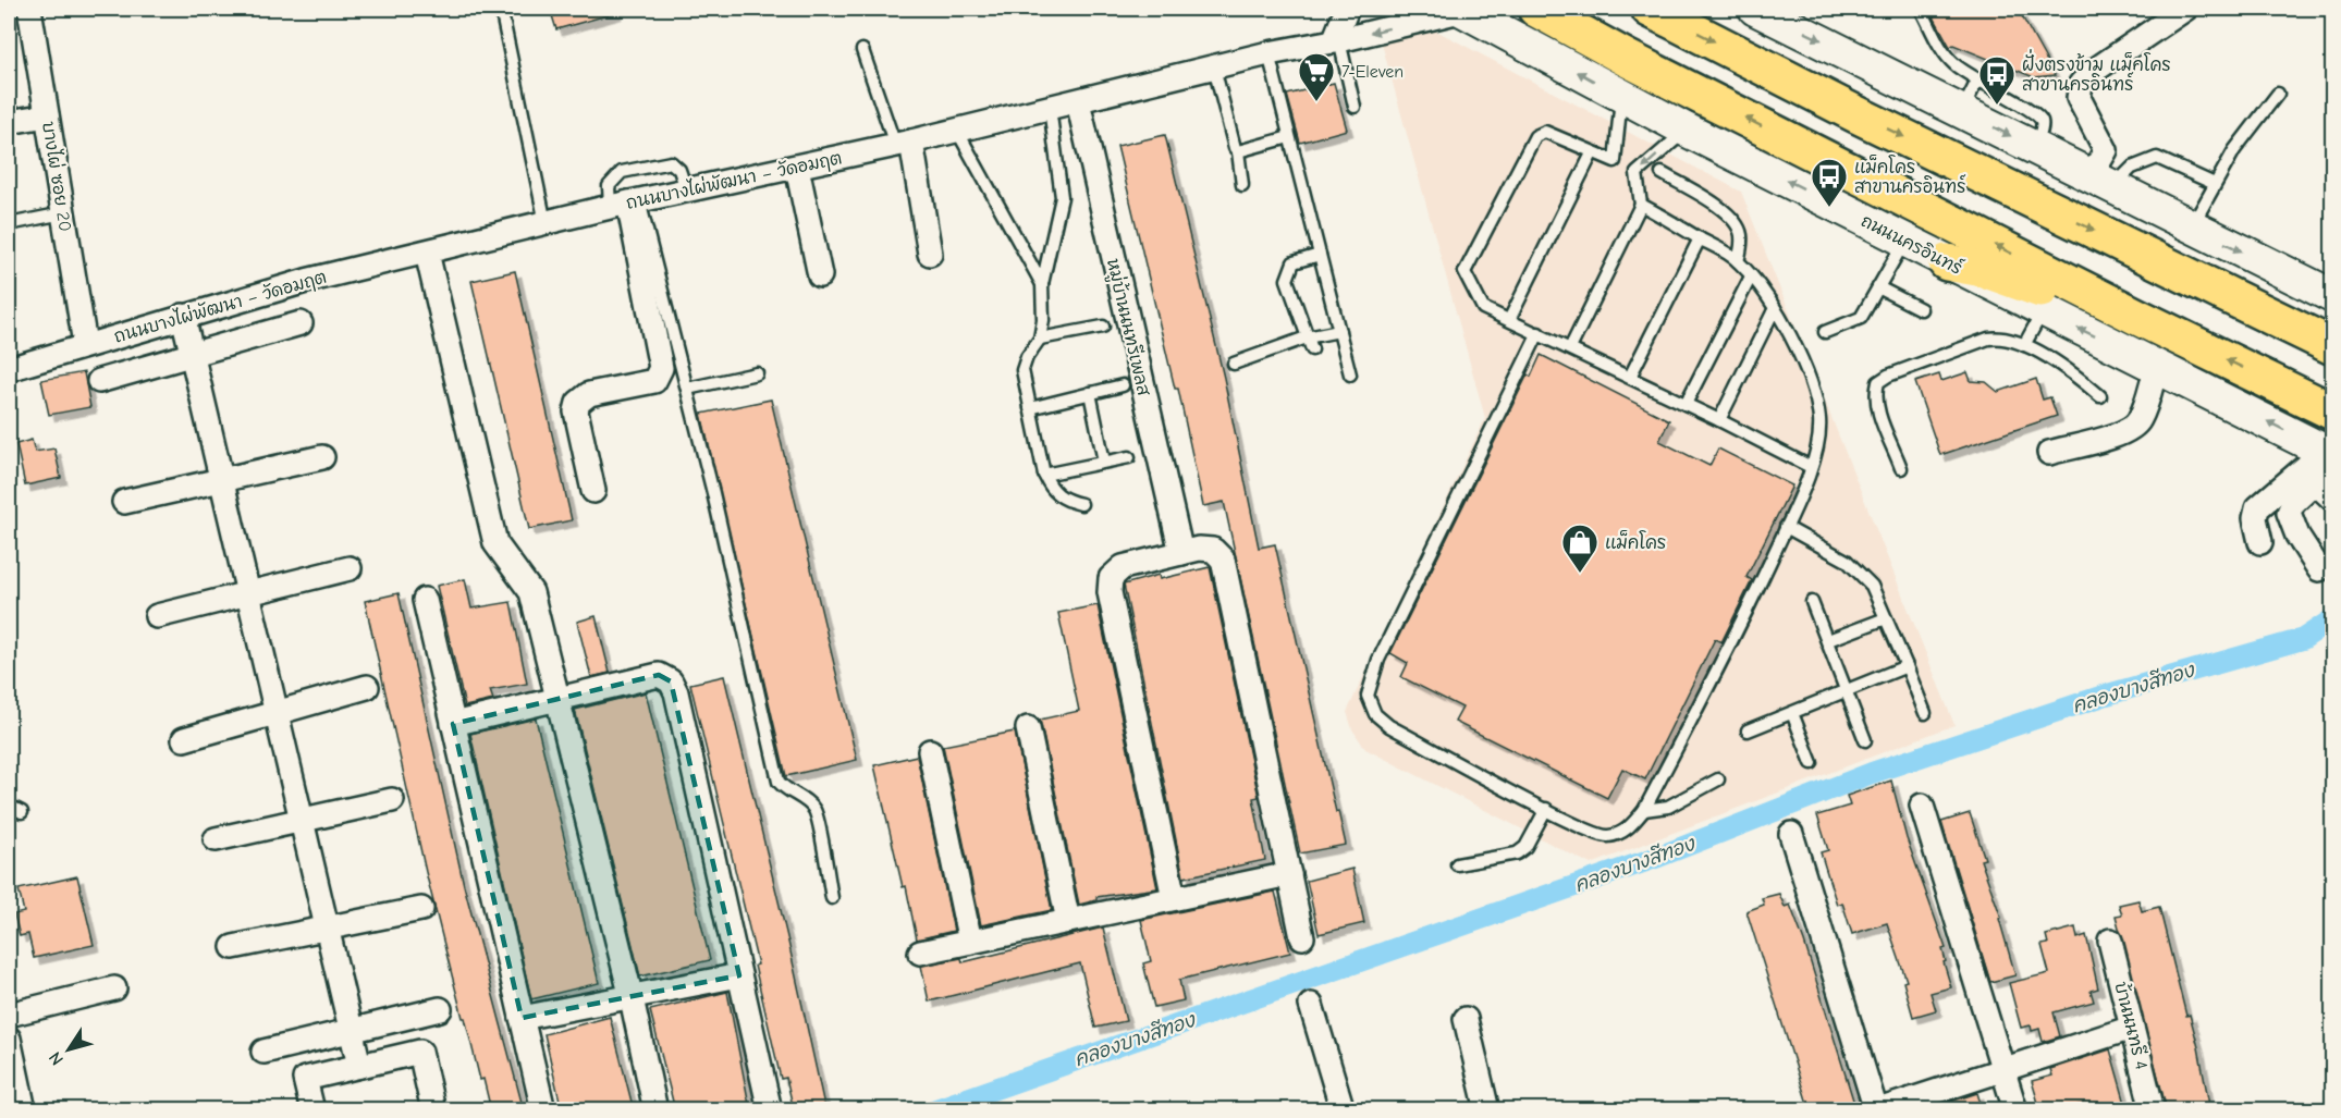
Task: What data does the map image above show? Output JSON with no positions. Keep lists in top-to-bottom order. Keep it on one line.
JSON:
{"streets":{"main road":["ถนนนครอินทร์"],"street":["บางไผ่ ซอย 20","ถนนบางไผ่พัฒนา – วัดอมฤต","หมู่บ้านนนทรีเพลส","บ้านนนทรี 4"]},"crossings":[["บางไผ่ ซอย 20","ถนนบางไผ่พัฒนา – วัดอมฤต"],["ถนนบางไผ่พัฒนา – วัดอมฤต","ถนนนครอินทร์"],["ถนนบางไผ่พัฒนา – วัดอมฤต","หมู่บ้านนนทรีเพลส"]],"water":["คลองบางสีทอง"],"places":{"supermarket":["7-Eleven"],"bus stop":["ฝั่งตรงข้าม แม็คโคร สาขานครอินทร์","แม็คโคร สาขานครอินทร์"],"shop":["แม็คโคร"]},"north":"bottom left"}
